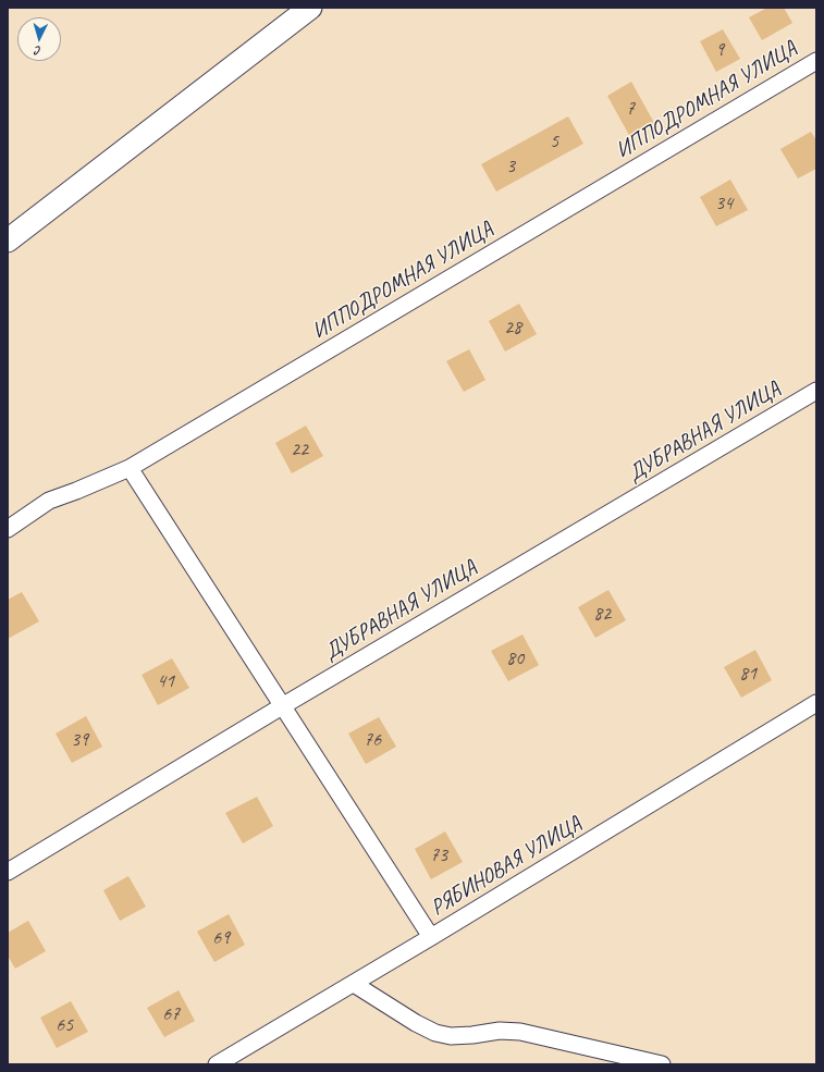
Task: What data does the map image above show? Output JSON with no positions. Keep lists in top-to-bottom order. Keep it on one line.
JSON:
{"streets":{"street":["ИППОДРОМНАЯ УЛИЦА","ДУБРАВНАЯ УЛИЦА","РЯБИНОВАЯ УЛИЦА"]},"house_numbers":["9","7","5","3","34","28","22","82","80","81","41","39","76","73","69","67","65"],"north":"bottom"}
